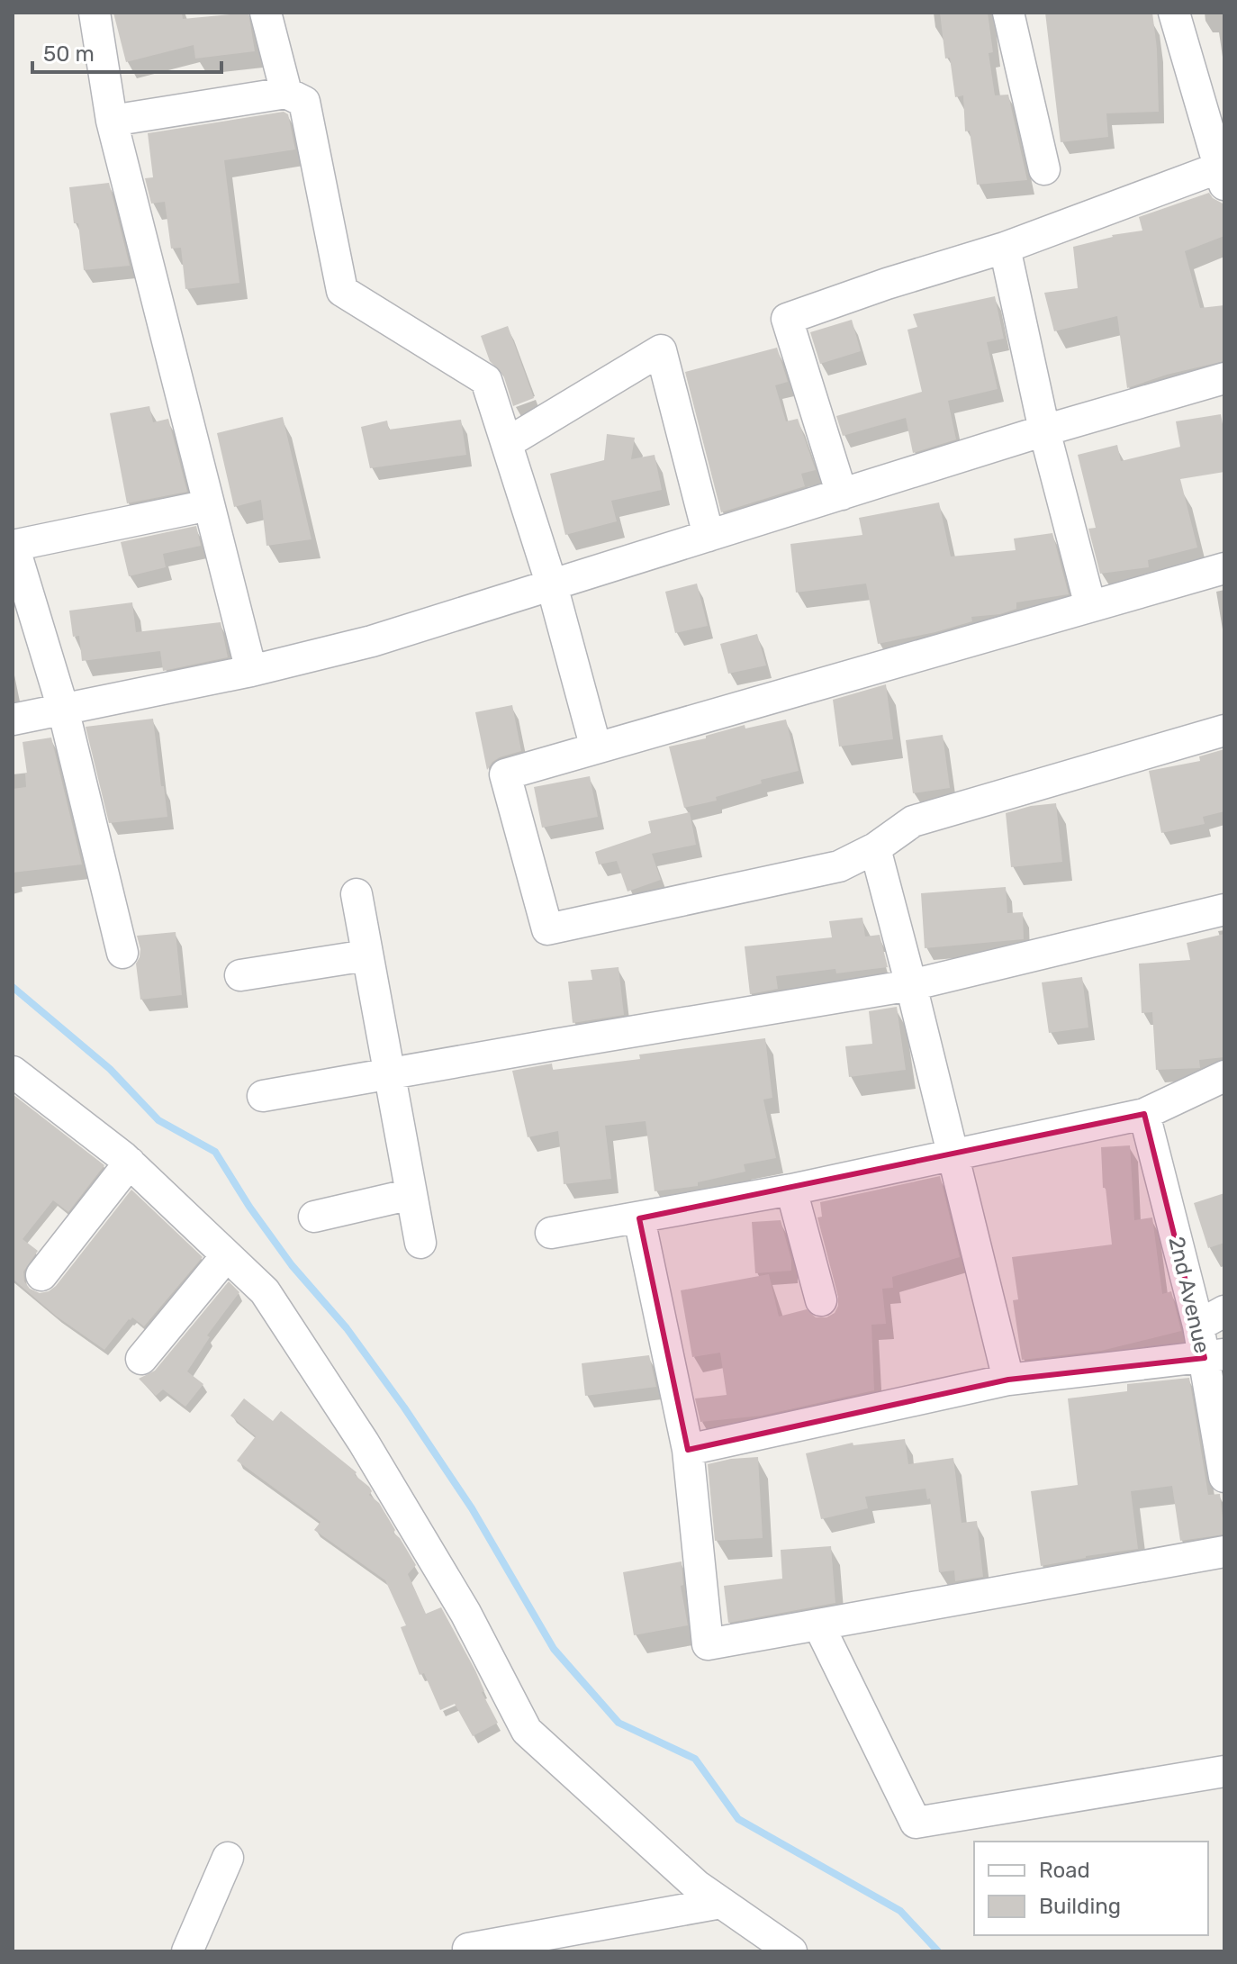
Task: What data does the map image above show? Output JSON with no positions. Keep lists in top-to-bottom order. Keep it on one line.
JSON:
{"streets":{"street":["2nd Avenue"]},"legend":["Road","Building"],"scale_bar":"50 m"}
